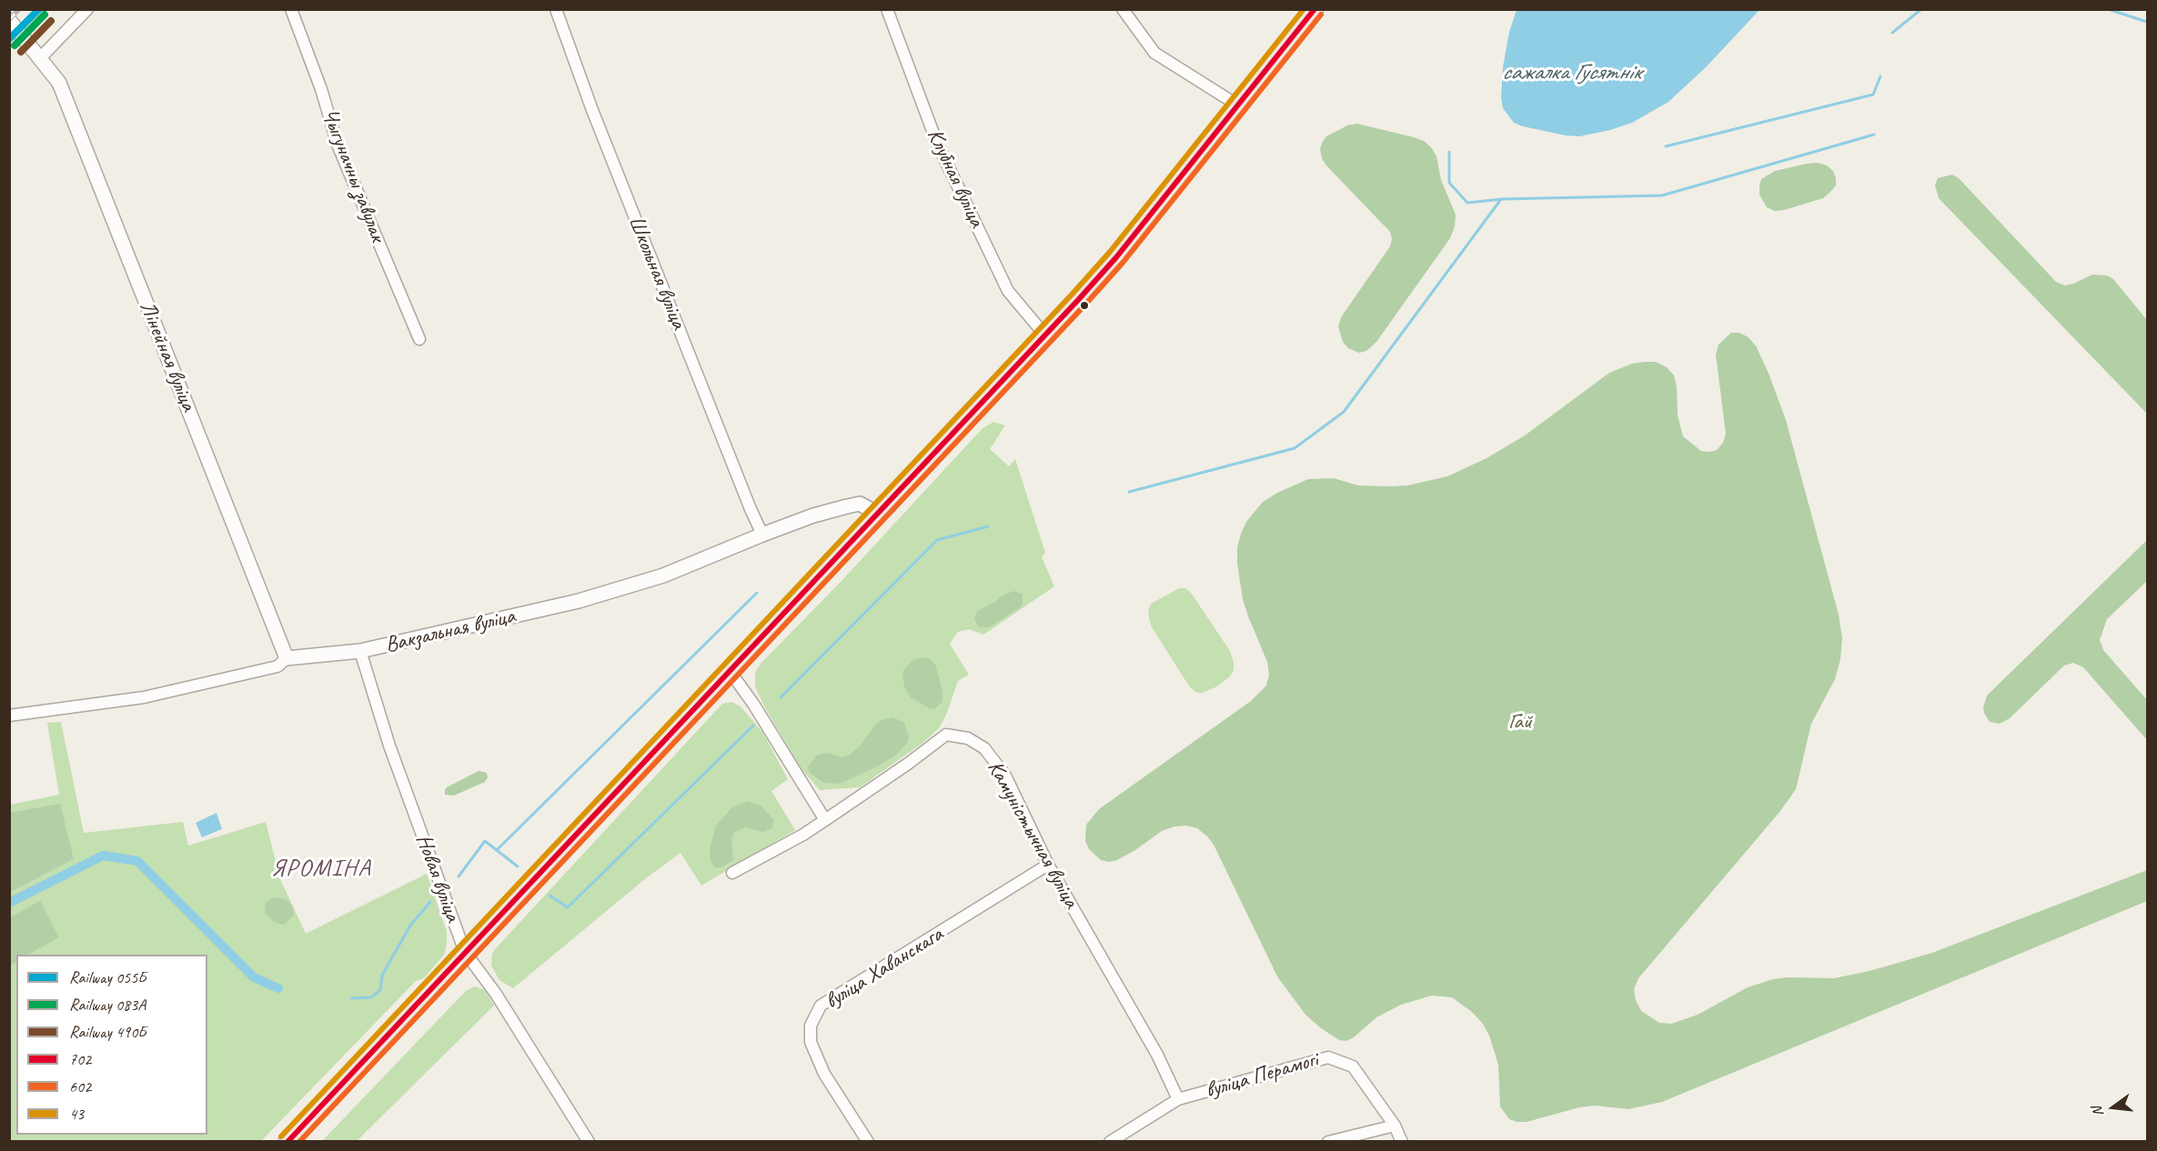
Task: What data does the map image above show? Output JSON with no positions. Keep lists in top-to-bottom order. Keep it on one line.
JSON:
{"streets":{"street":["Чыгуначны завулак","Клубная вуліца","Школьная вуліца","Лінейная вуліца","Вакзальная вуліца","Камуністычная вуліца","Новая вуліца","вуліца Хаванскага","вуліца Перамогі"]},"crossings":[["Школьная вуліца","Вакзальная вуліца"],["Лінейная вуліца","Вакзальная вуліца"],["Вакзальная вуліца","Новая вуліца"],["Камуністычная вуліца","вуліца Хаванскага"],["Камуністычная вуліца","вуліца Перамогі"]],"districts":["ЯРОМІНА"],"water":["сажалка Гусятнік"],"parks":["Гай"],"lines":["rail line 055Б","transit line 702","transit line 43","rail line 083А","transit line 602","rail line 490Б"],"legend":["Railway 055Б","Railway 083А","Railway 490Б","702","602","43"],"north":"left"}
